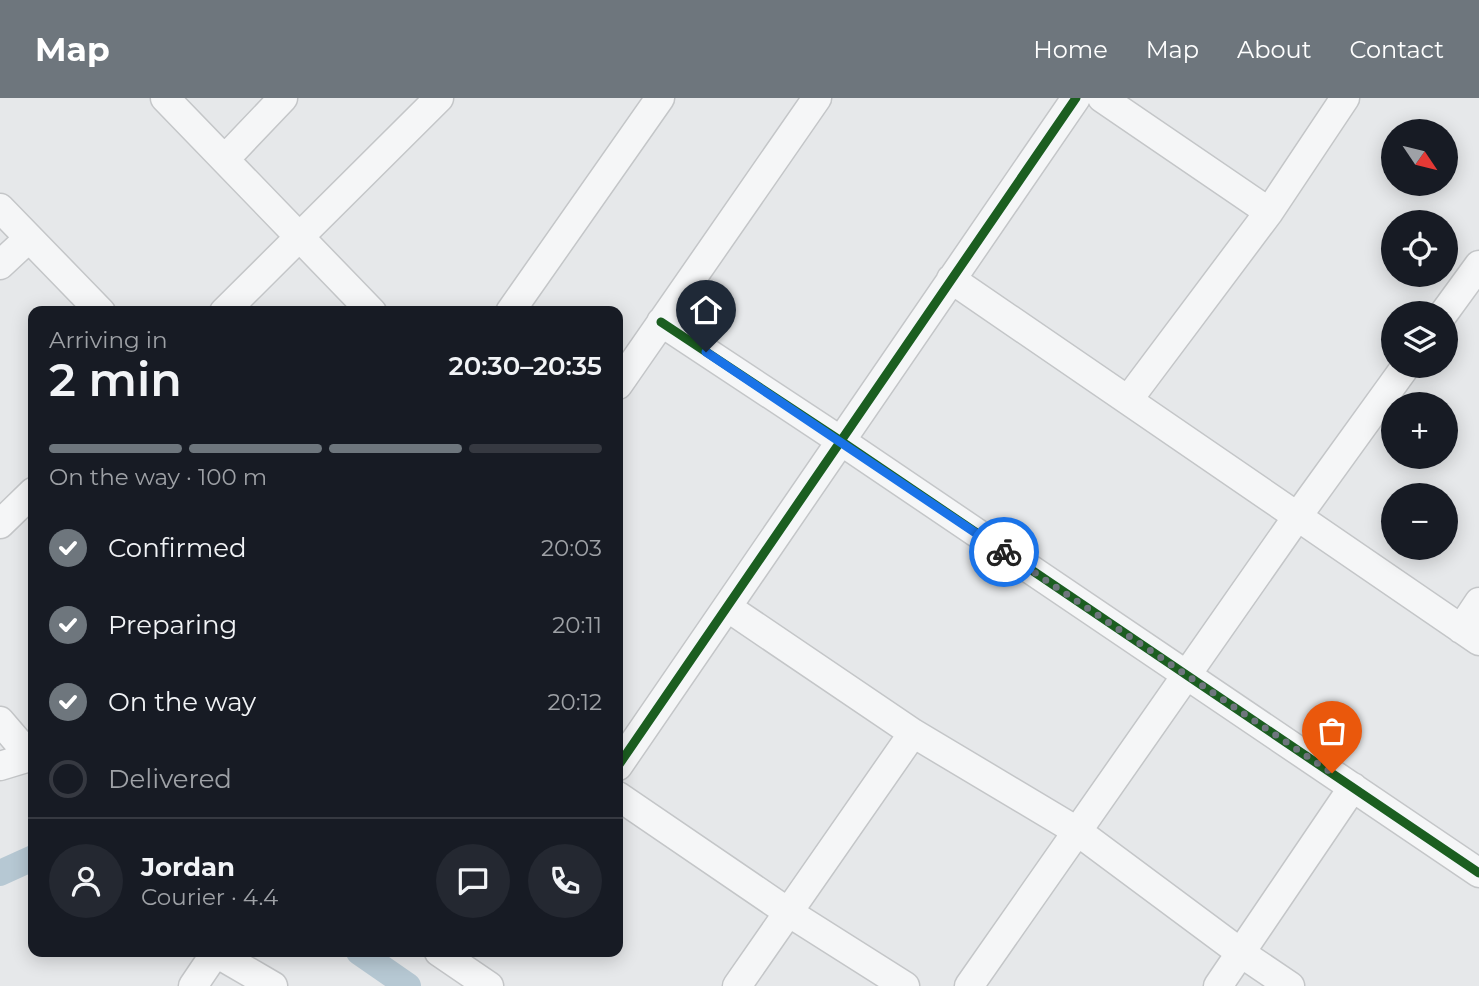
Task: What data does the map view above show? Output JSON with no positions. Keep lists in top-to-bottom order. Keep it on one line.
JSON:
{"north":"bottom right","page":{"header":"Map","nav":["Home","Map","About","Contact"],"map_buttons":["+","−"],"heading":["2 min","Arriving in","20:30–20:35"],"panel":["Jordan","Courier · 4.4"],"bar":"On the way · 100 m","list":[["Confirmed","20:03"],["Preparing","20:11"],["On the way","20:12"],"Delivered"]}}
